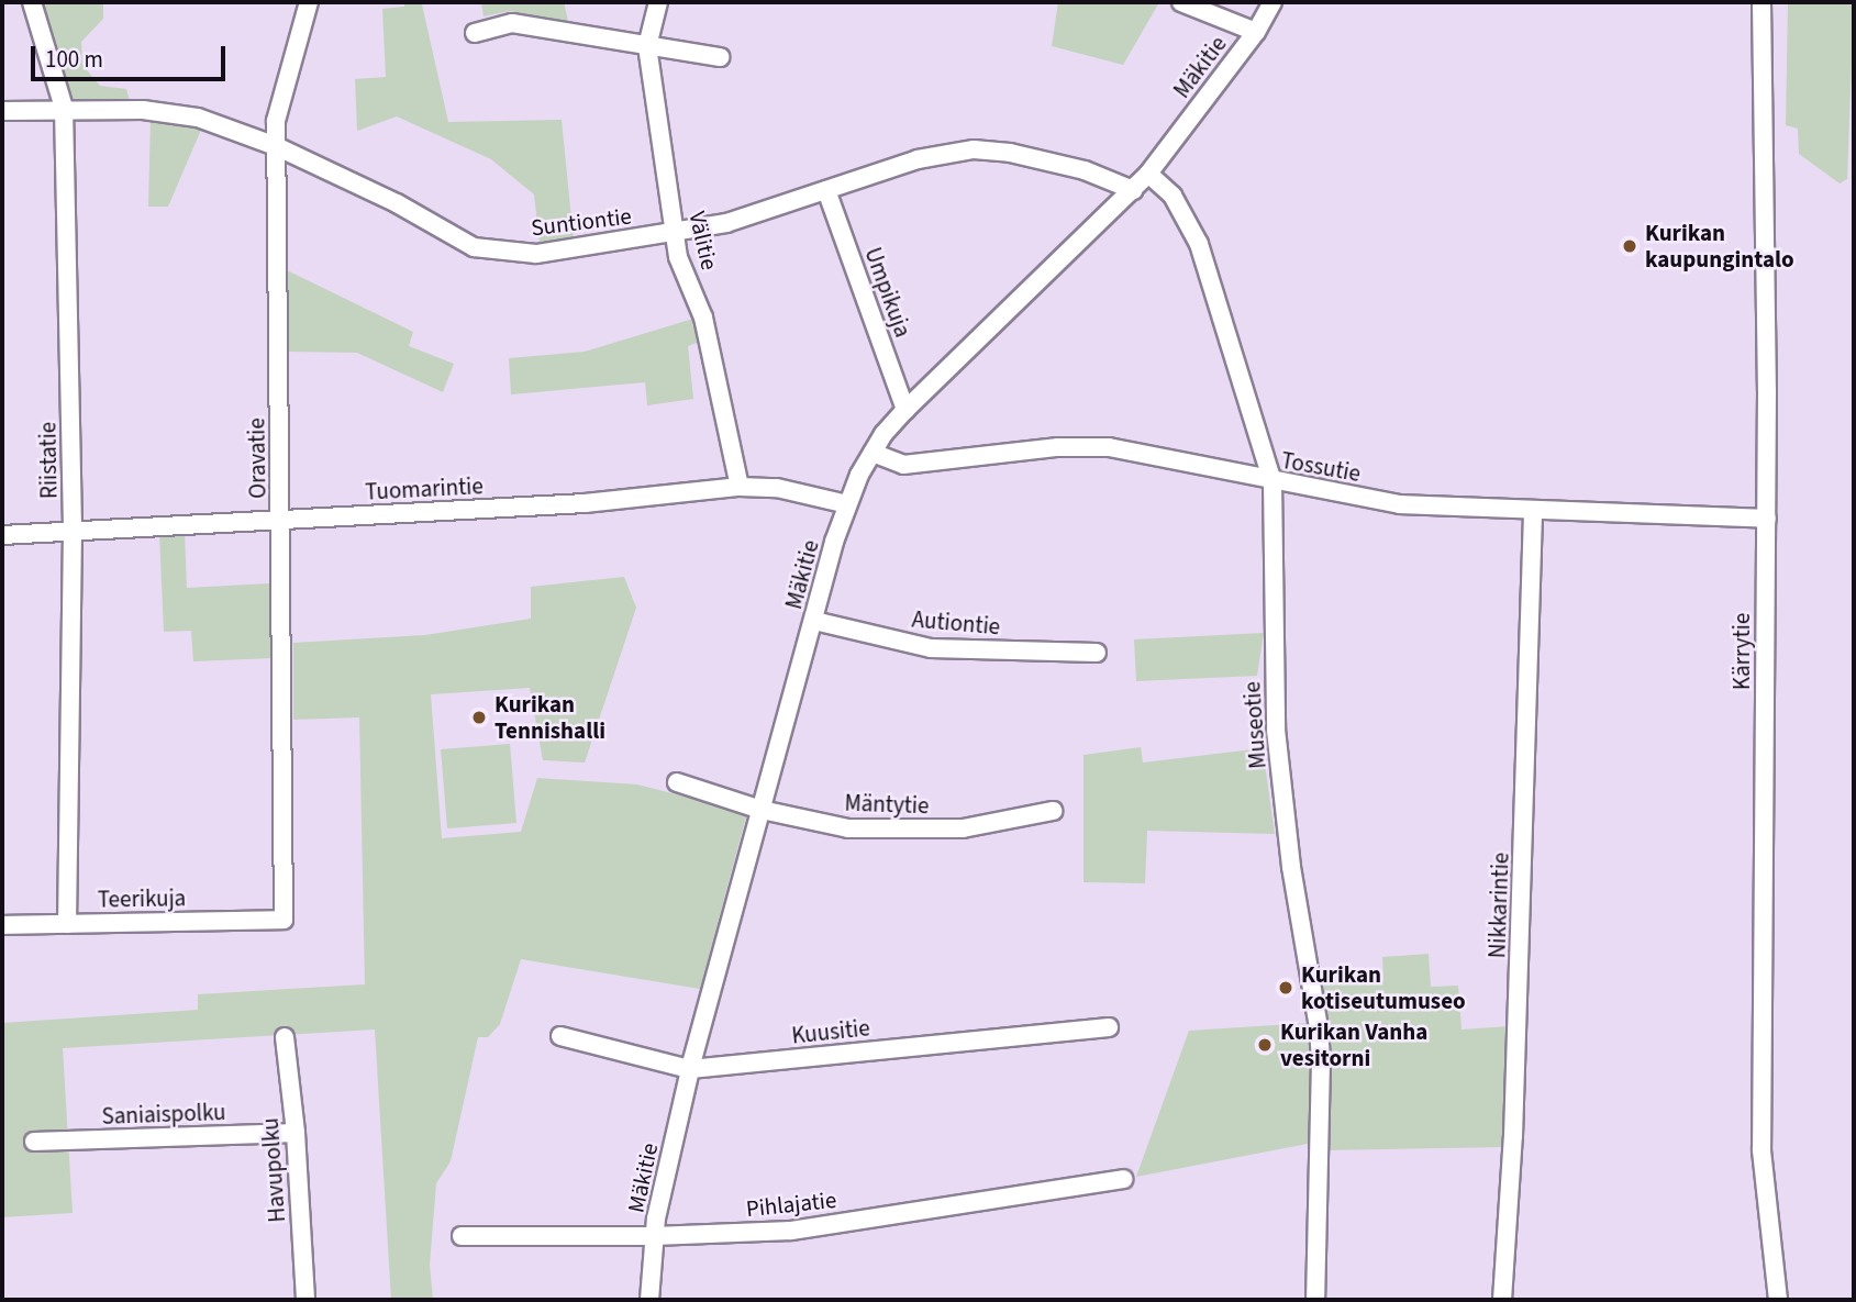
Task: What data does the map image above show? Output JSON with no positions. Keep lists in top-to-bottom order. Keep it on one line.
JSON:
{"streets":{"street":["Mäkitie","Suntiontie","Välitie","Umpikuja","Oravatie","Riistatie","Tossutie","Tuomarintie","Autiontie","Kärrytie","Museotie","Mäntytie","Teerikuja","Nikkarintie","Kuusitie","Saniaispolku","Havupolku","Pihlajatie"]},"crossings":[["Mäkitie","Suntiontie"],["Mäkitie","Umpikuja"],["Mäkitie","Tossutie"],["Mäkitie","Tuomarintie"],["Mäkitie","Autiontie"],["Mäkitie","Museotie"],["Mäkitie","Mäntytie"],["Mäkitie","Kuusitie"],["Mäkitie","Pihlajatie"],["Suntiontie","Välitie"],["Suntiontie","Umpikuja"],["Suntiontie","Oravatie"],["Suntiontie","Riistatie"],["Välitie","Tuomarintie"],["Oravatie","Tuomarintie"],["Oravatie","Teerikuja"],["Riistatie","Tuomarintie"],["Riistatie","Teerikuja"],["Tossutie","Kärrytie"],["Tossutie","Museotie"],["Tossutie","Nikkarintie"],["Saniaispolku","Havupolku"]],"places":["Kurikan kaupungintalo","Kurikan Tennishalli","Kurikan kotiseutumuseo","Kurikan Vanha vesitorni"],"scale_bar":"100 m"}
